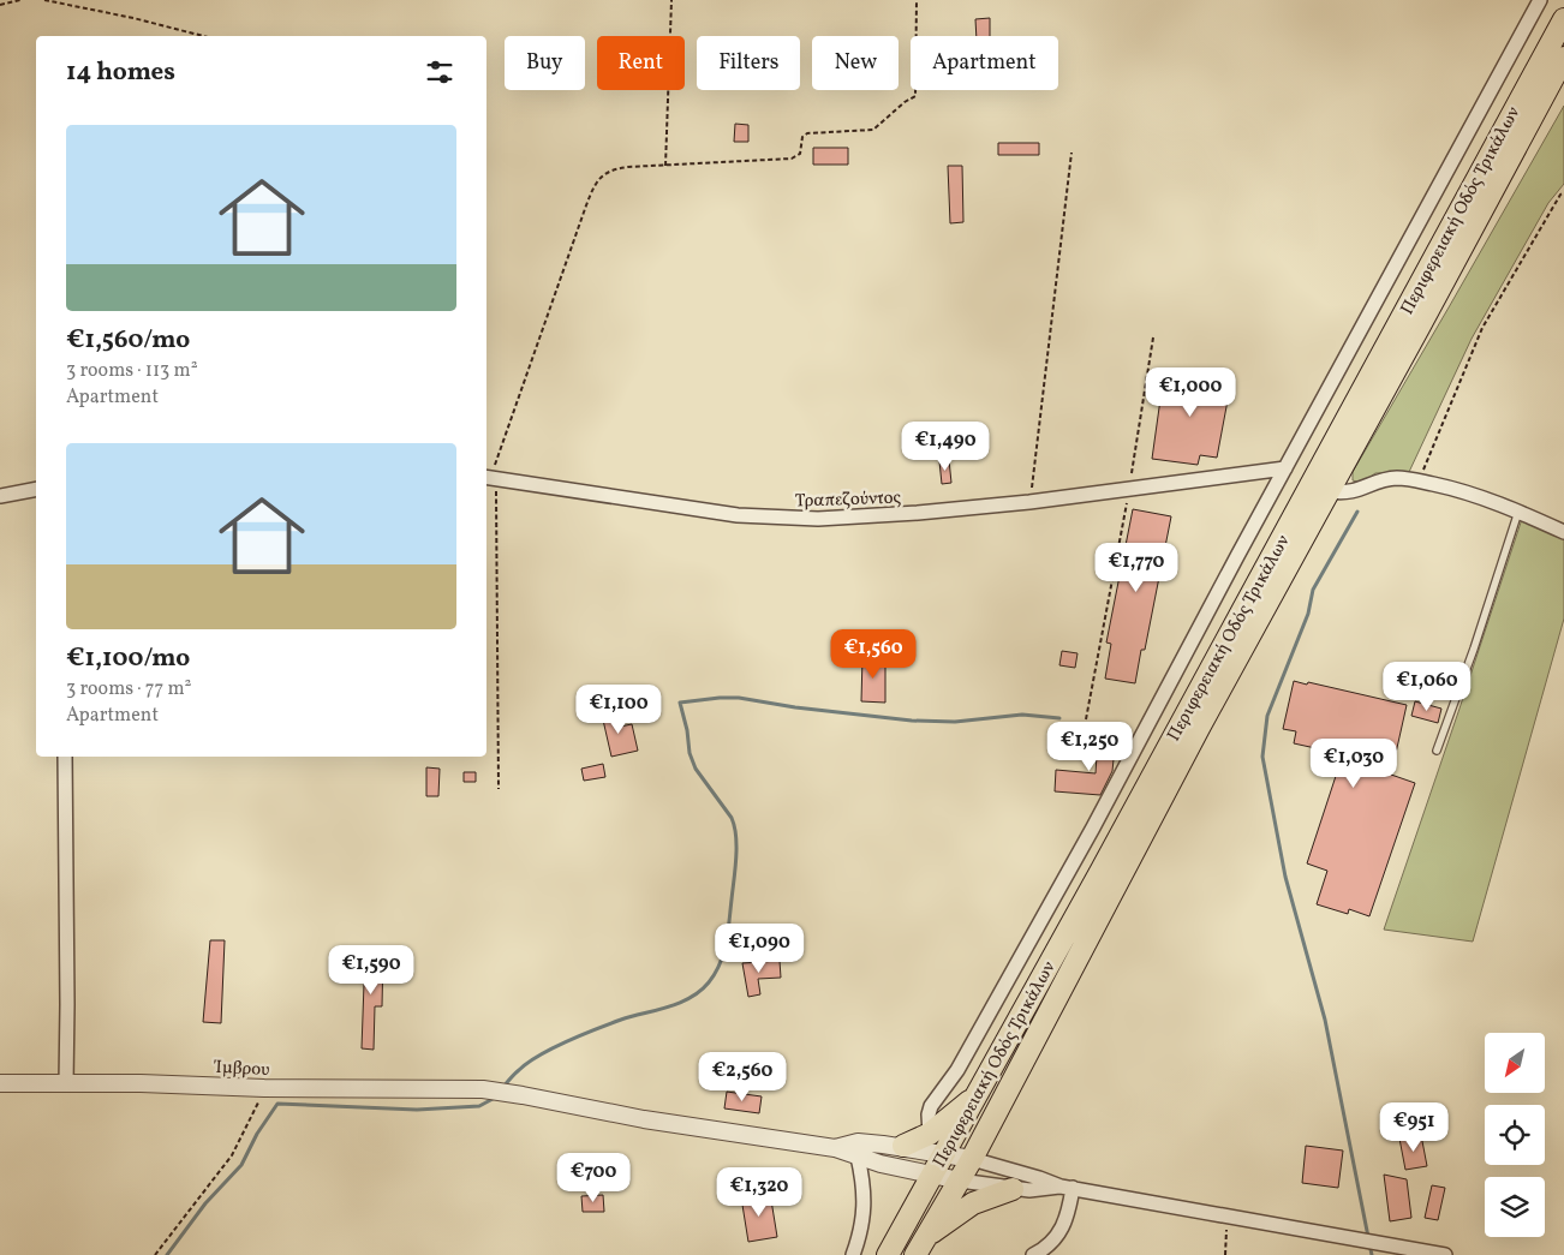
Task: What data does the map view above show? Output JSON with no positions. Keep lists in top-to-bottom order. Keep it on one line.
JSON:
{"streets":{"main road":["Περιφερειακή Οδός Τρικάλων"],"street":["Τραπεζούντος","Ίμβρου"]},"north":"bottom left","page":{"chip":["Buy","Rent","Filters","New","Apartment"],"heading":"14 homes","list":[{"name":"€1,560/mo","note":"3 rooms · 113 m² · Apartment"},{"name":"€1,100/mo","note":"3 rooms · 77 m² · Apartment"}],"price":["€1,000","€1,490","€1,770","€1,560","€1,060","€1,100","€1,250","€1,030","€1,090","€1,590","€2,560","€951","€700","€1,320"]}}
